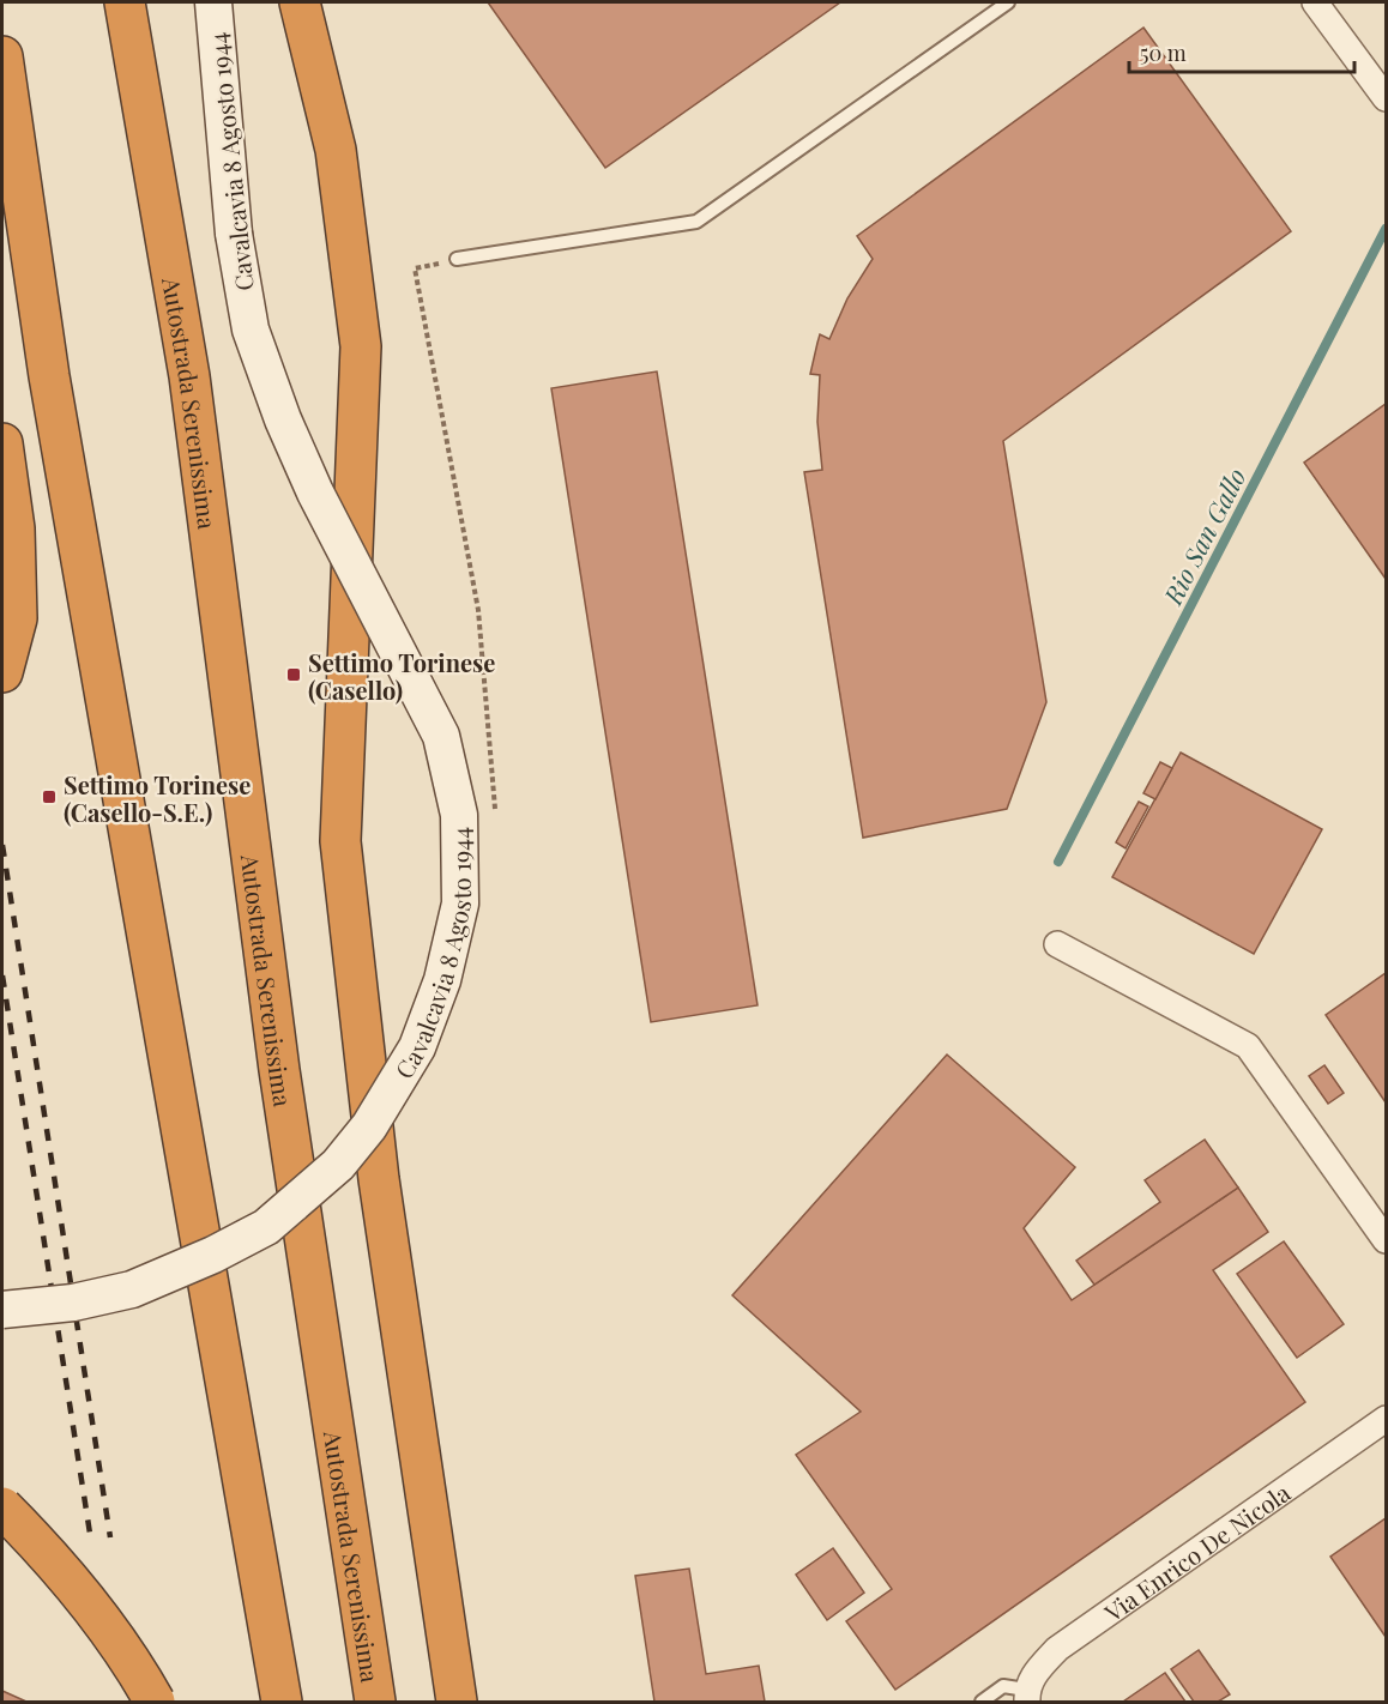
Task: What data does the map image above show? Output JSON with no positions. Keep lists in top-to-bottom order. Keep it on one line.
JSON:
{"streets":{"highway":["Autostrada Serenissima"],"main road":["Cavalcavia 8 Agosto 1944"],"street":["Via Enrico De Nicola"]},"water":["Rio San Gallo"],"places":{"transit":["Settimo Torinese (Casello)","Settimo Torinese (Casello-S.E.)"]},"scale_bar":"50 m"}
